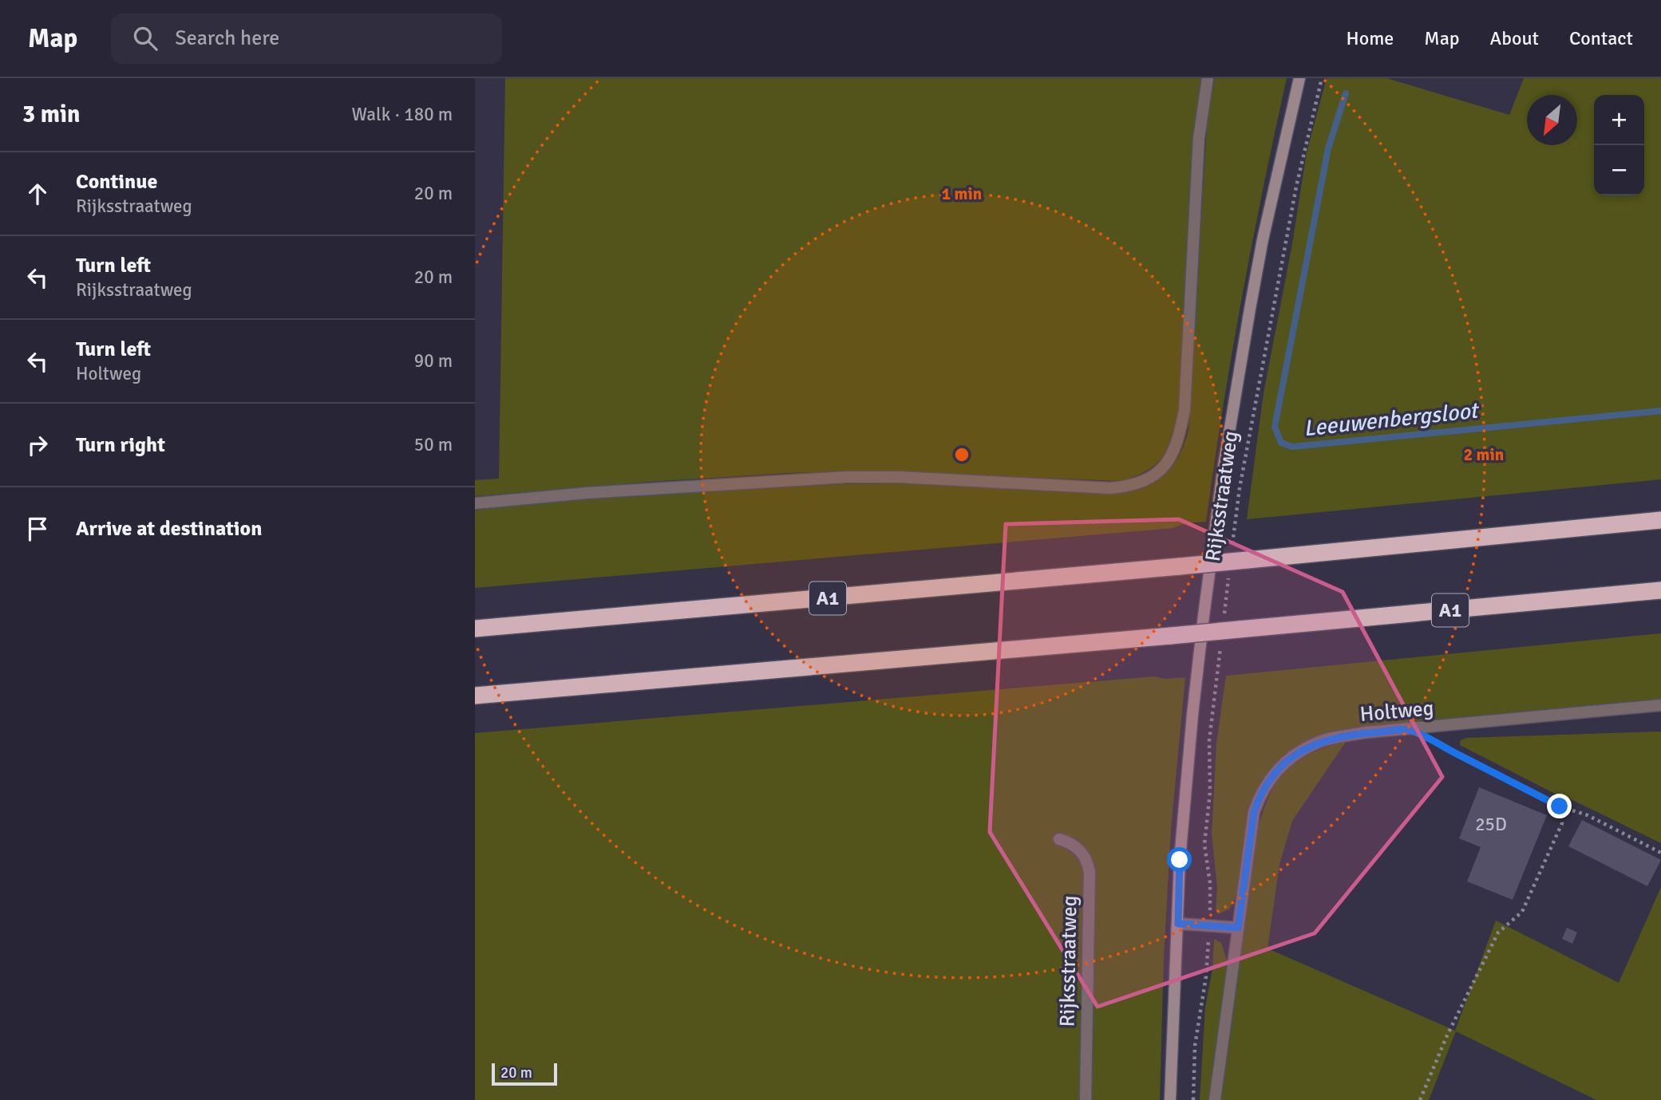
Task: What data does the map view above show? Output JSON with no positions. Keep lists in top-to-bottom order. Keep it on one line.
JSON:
{"streets":{"highway":["A1"],"main road":["Rijksstraatweg"],"street":["Holtweg"]},"water":["Leeuwenbergsloot"],"house_numbers":["25D"],"scale_bar":"20 m","north":"bottom left","page":{"header":"Map","search":"Search here","nav":["Home","Map","About","Contact"],"heading":["3 min","Walk · 180 m"],"map_buttons":["+","−"],"list":[["Continue","Rijksstraatweg","20 m"],["Turn left","Rijksstraatweg","20 m"],["Turn left","Holtweg","90 m"],["Turn right","50 m"],"Arrive at destination"],"scale":"20 m"},"rings":["1 min","2 min"]}
